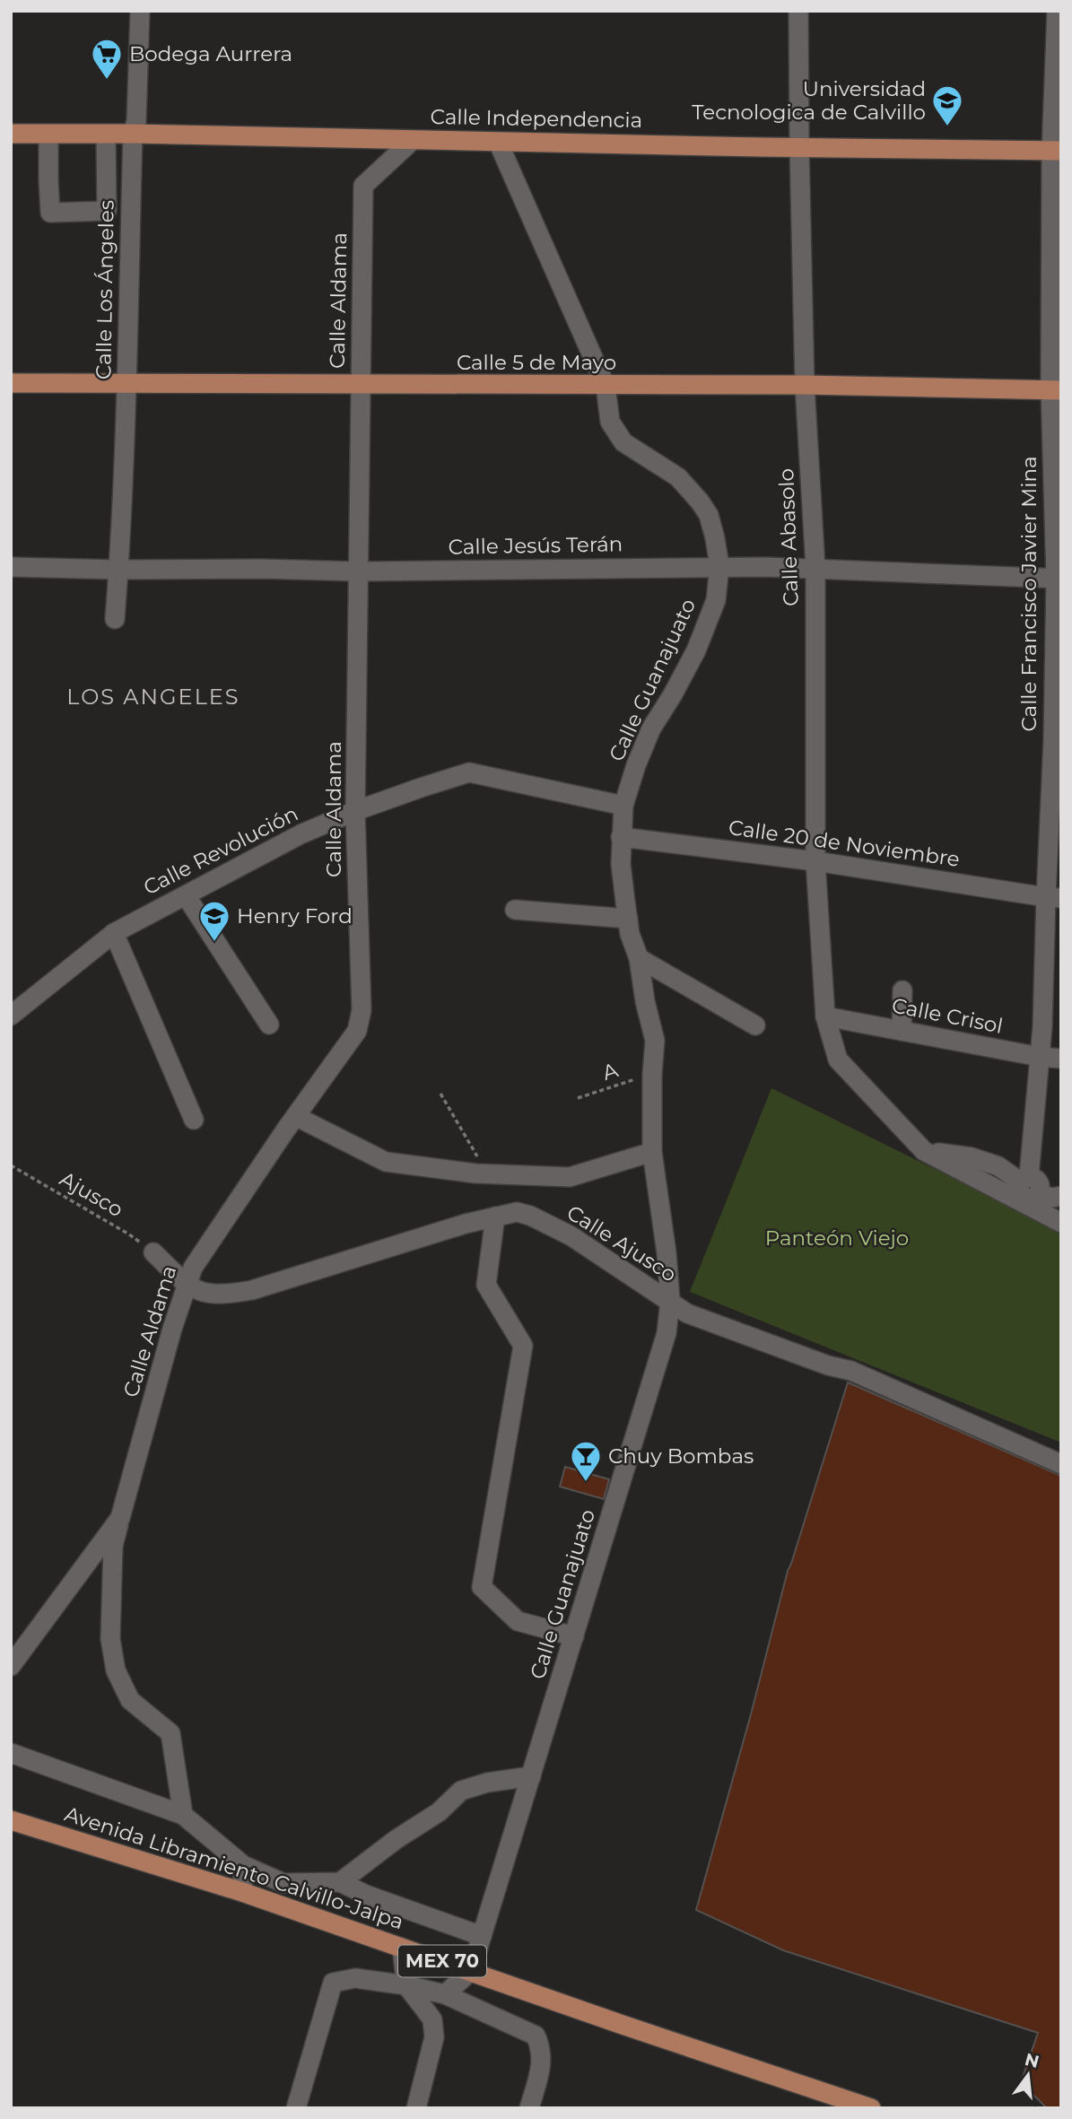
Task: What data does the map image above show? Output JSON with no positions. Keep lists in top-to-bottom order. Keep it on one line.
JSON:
{"streets":{"main road":["Calle Independencia","Calle 5 de Mayo","Avenida Libramiento Calvillo-Jalpa","MEX 70"],"street":["Calle Los Ángeles","Calle Aldama","Calle Abasolo","Calle Jesús Terán","Calle Francisco Javier Mina","Calle Guanajuato","Calle 20 de Noviembre","Calle Revolución","Calle Crisol","Calle Ajusco"],"path":["A","Ajusco"]},"crossings":[["Calle Independencia","Calle Los Ángeles"],["Calle Independencia","Calle Aldama"],["Calle Independencia","Calle Abasolo"],["Calle Independencia","Calle Francisco Javier Mina"],["Calle Independencia","Calle Guanajuato"],["Calle Los Ángeles","Calle 5 de Mayo"],["Calle Los Ángeles","Calle Jesús Terán"],["Calle Aldama","Calle 5 de Mayo"],["Calle Aldama","Calle Jesús Terán"],["Calle Aldama","Calle Revolución"],["Calle Aldama","Calle Ajusco"],["Calle 5 de Mayo","Calle Abasolo"],["Calle 5 de Mayo","Calle Francisco Javier Mina"],["Calle 5 de Mayo","Calle Guanajuato"],["Calle Abasolo","Calle Jesús Terán"],["Calle Abasolo","Calle 20 de Noviembre"],["Calle Abasolo","Calle Crisol"],["Calle Jesús Terán","Calle Francisco Javier Mina"],["Calle Jesús Terán","Calle Guanajuato"],["Calle Francisco Javier Mina","Calle 20 de Noviembre"],["Calle Francisco Javier Mina","Calle Crisol"],["Calle Guanajuato","Calle 20 de Noviembre"],["Calle Guanajuato","Calle Revolución"],["Calle Guanajuato","A"],["Calle Guanajuato","Calle Ajusco"],["Calle Guanajuato","Avenida Libramiento Calvillo-Jalpa"],["Ajusco","Calle Ajusco"]],"districts":["LOS ANGELES"],"parks":["Panteón Viejo"],"places":{"supermarket":["Bodega Aurrera"],"school or university":["Universidad Tecnologica de Calvillo","Henry Ford"],"bar":["Chuy Bombas"]},"north":"top"}
